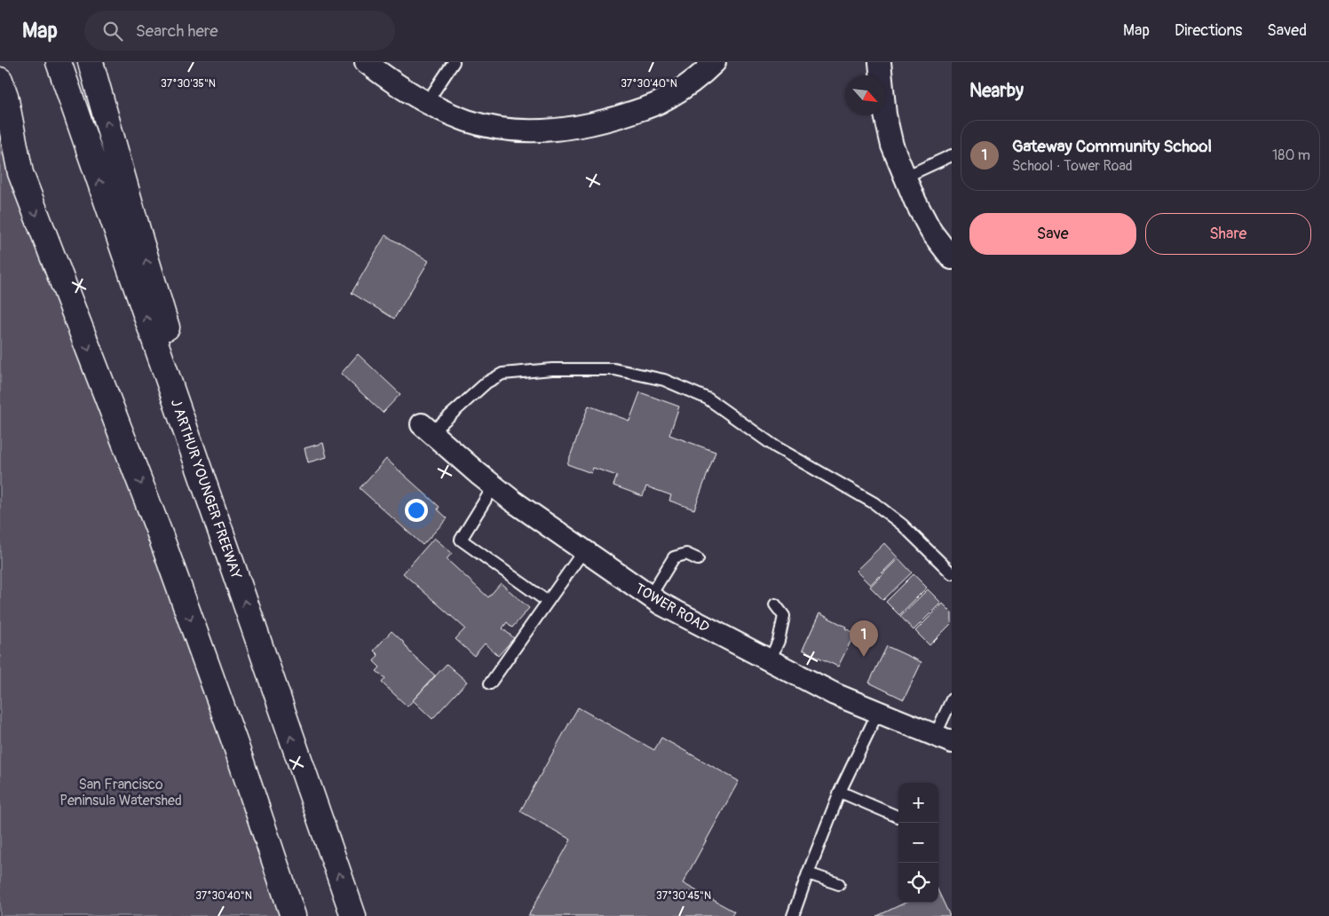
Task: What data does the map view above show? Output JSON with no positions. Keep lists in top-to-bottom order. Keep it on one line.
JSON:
{"streets":{"highway":["J ARTHUR YOUNGER FREEWAY"],"street":["TOWER ROAD"]},"parks":["San Francisco Peninsula Watershed"],"north":"bottom right","page":{"header":"Map","search":"Search here","nav":["Map","Directions","Saved"],"heading":"Nearby","list":[{"mark":"1","name":"Gateway Community School","note":"School · Tower Road","value":"180 m"}],"buttons":["Save","Share"],"pins":"1","map_buttons":["+","−"]},"coordinates":["37°30'35\"N","37°30'40\"N","37°30'45\"N"]}
